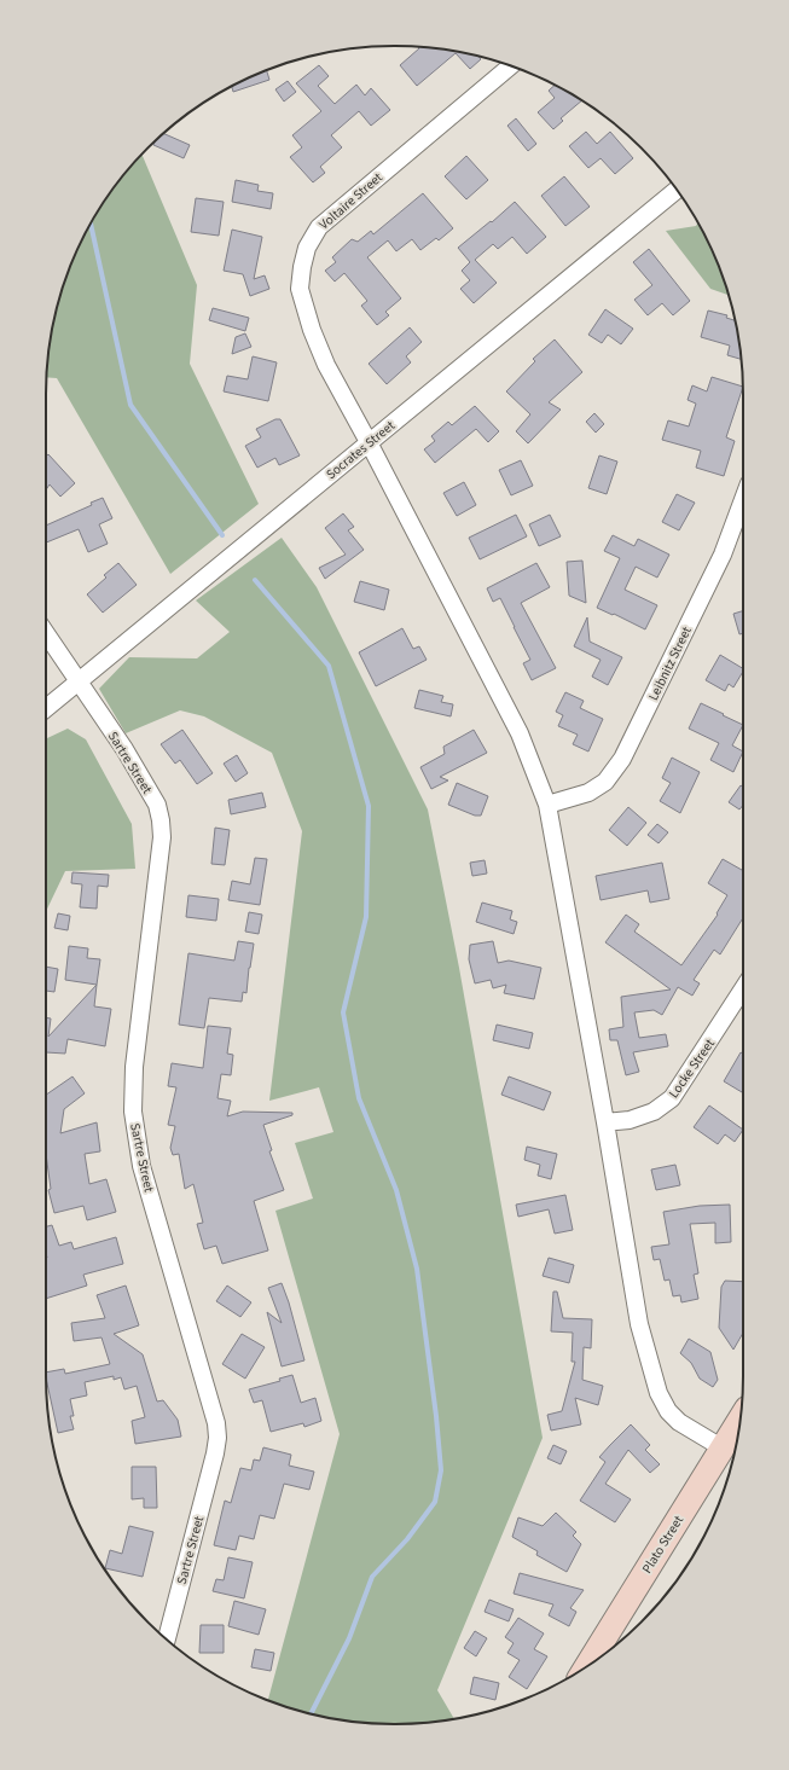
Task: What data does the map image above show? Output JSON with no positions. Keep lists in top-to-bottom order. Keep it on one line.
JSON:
{"streets":{"street":["Voltaire Street","Socrates Street","Leibnitz Street","Sartre Street","Locke Street","Plato Street"]},"crossings":[["Voltaire Street","Socrates Street"],["Voltaire Street","Leibnitz Street"],["Voltaire Street","Locke Street"],["Voltaire Street","Plato Street"],["Socrates Street","Sartre Street"]]}
